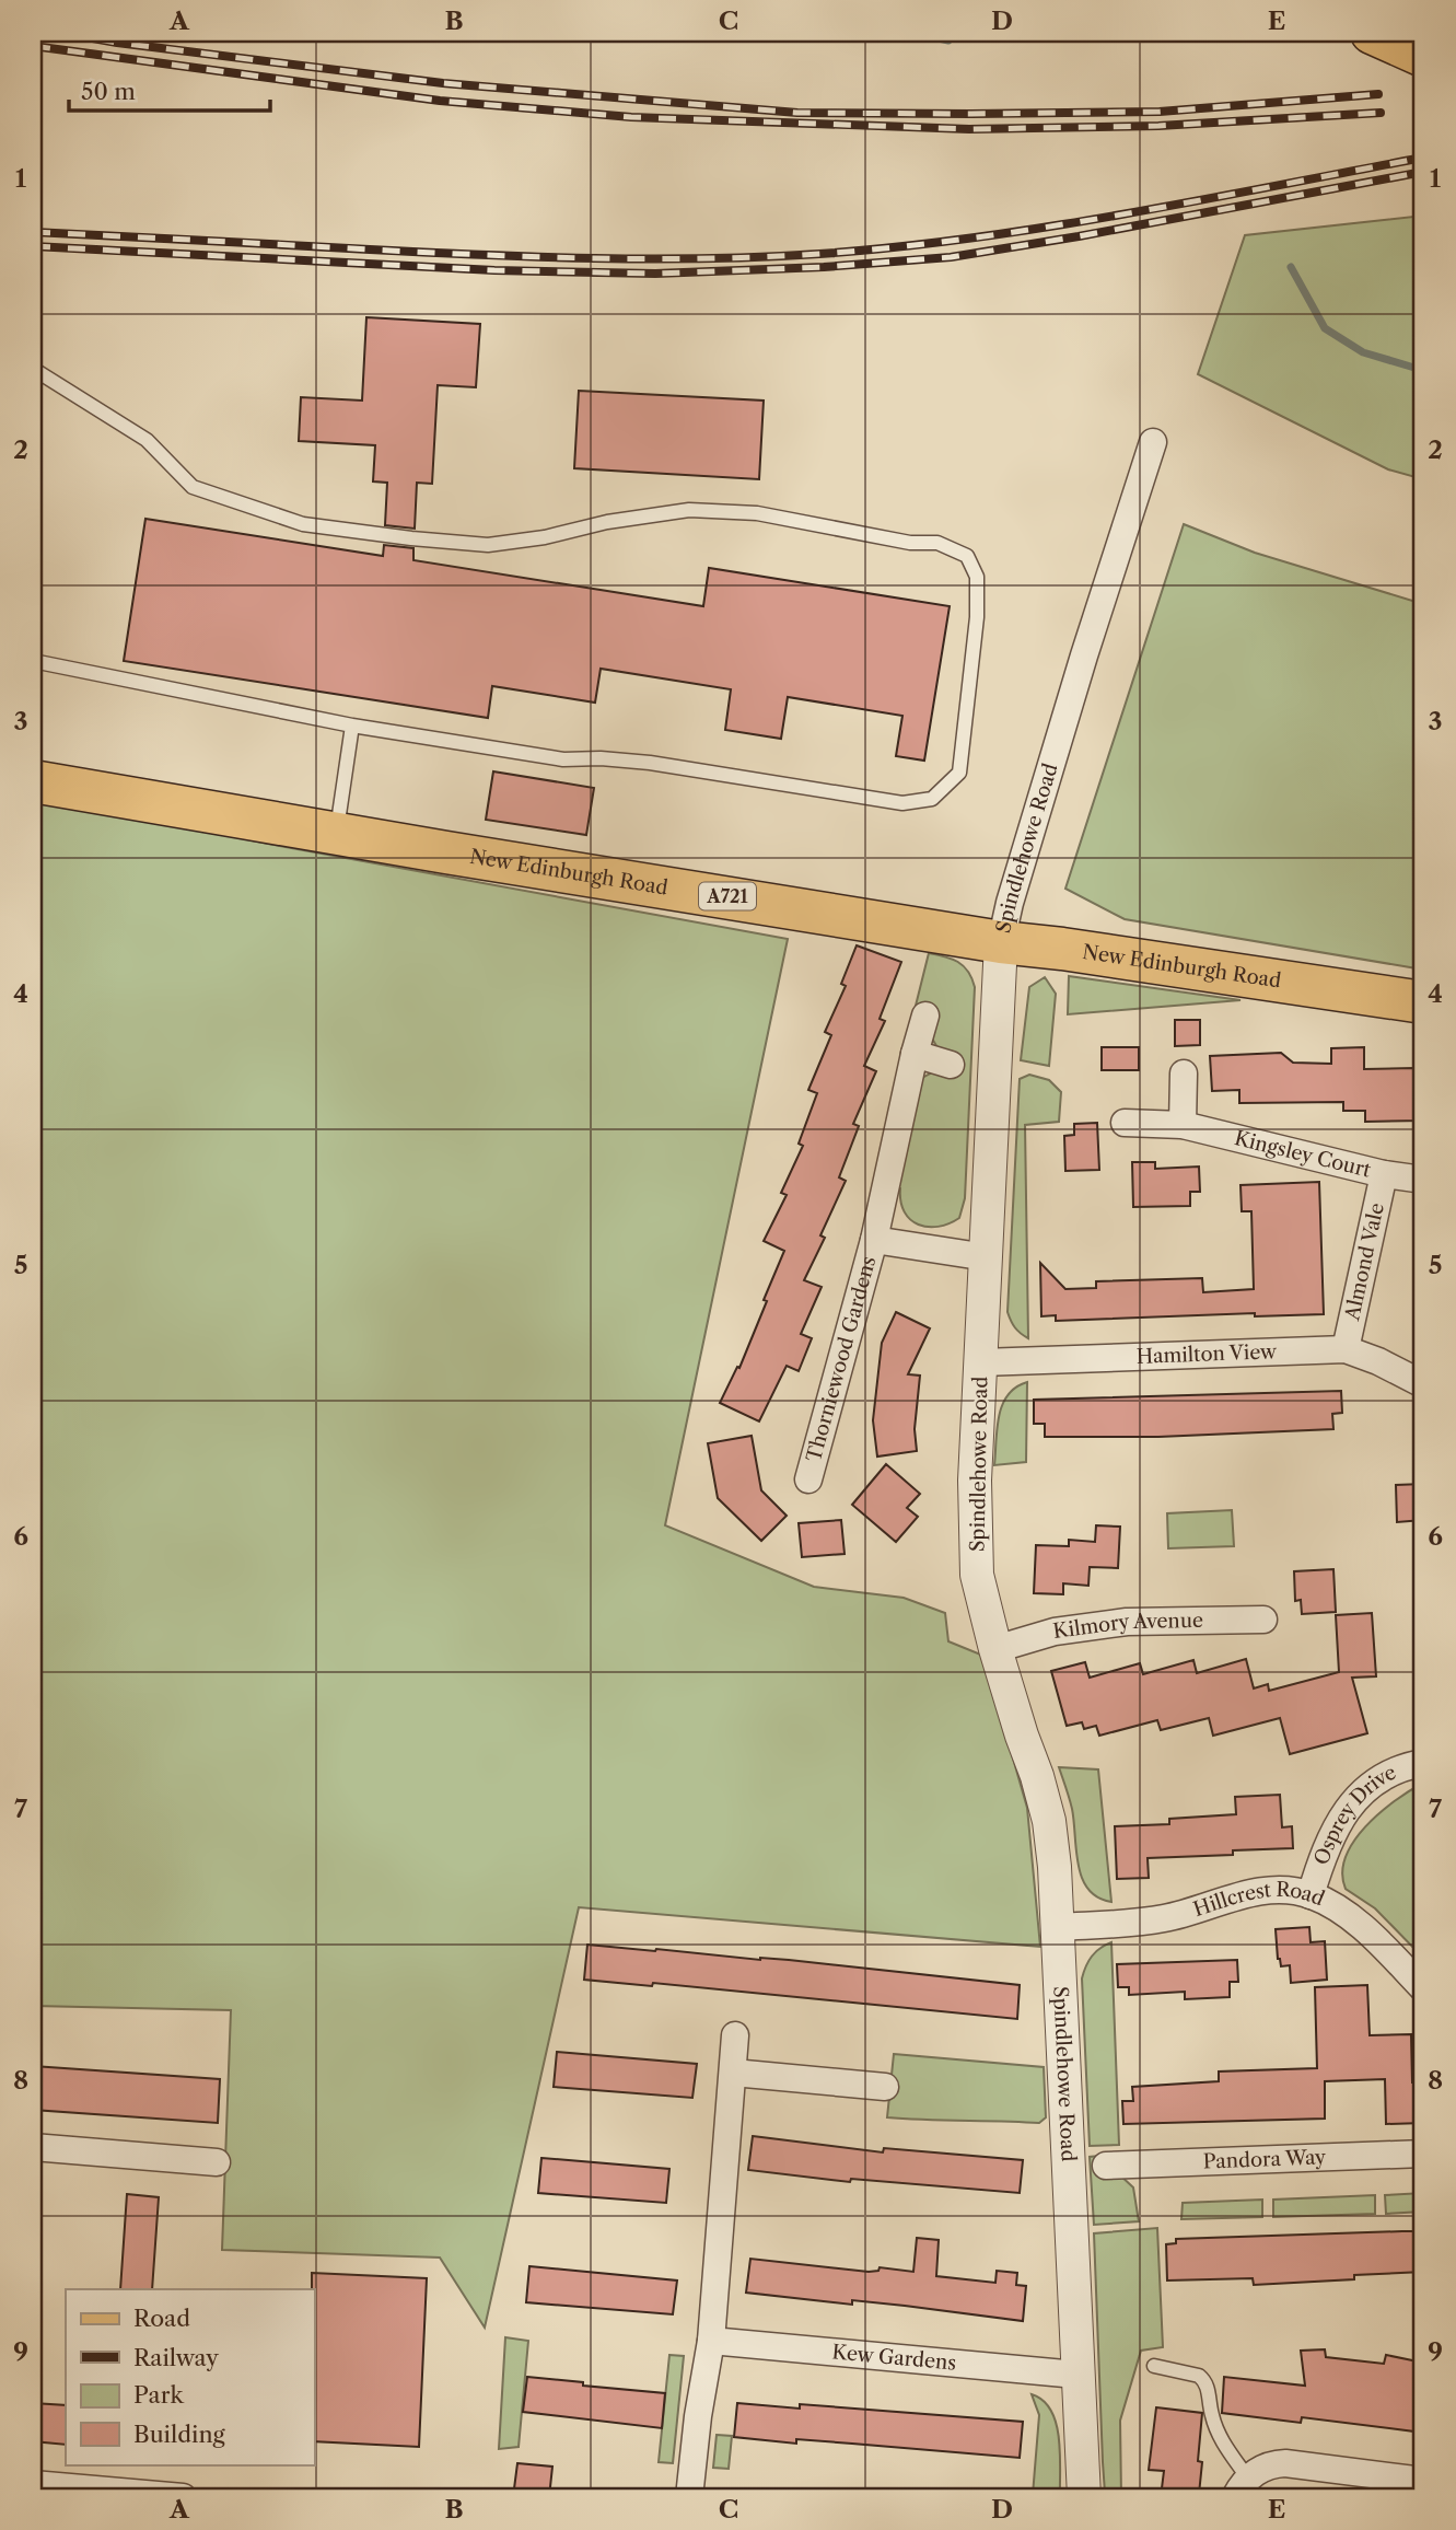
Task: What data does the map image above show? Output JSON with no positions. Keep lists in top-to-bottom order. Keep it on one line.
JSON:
{"streets":{"main road":["New Edinburgh Road","A721"],"street":["Spindlehowe Road","Kingsley Court","Almond Vale","Hamilton View","Thorniewood Gardens","Kilmory Avenue","Osprey Drive","Hillcrest Road","Pandora Way","Kew Gardens"]},"crossings":[["Spindlehowe Road","New Edinburgh Road"],["Spindlehowe Road","Hamilton View"],["Spindlehowe Road","Thorniewood Gardens"],["Spindlehowe Road","Kilmory Avenue"],["Spindlehowe Road","Hillcrest Road"],["Spindlehowe Road","Kew Gardens"],["Kingsley Court","Almond Vale"],["Almond Vale","Hamilton View"],["Osprey Drive","Hillcrest Road"]],"legend":["Road","Railway","Park","Building"],"scale_bar":"50 m","grid":{"columns":["A","B","C","D","E"],"rows":["1","2","3","4","5","6","7","8","9"]}}
